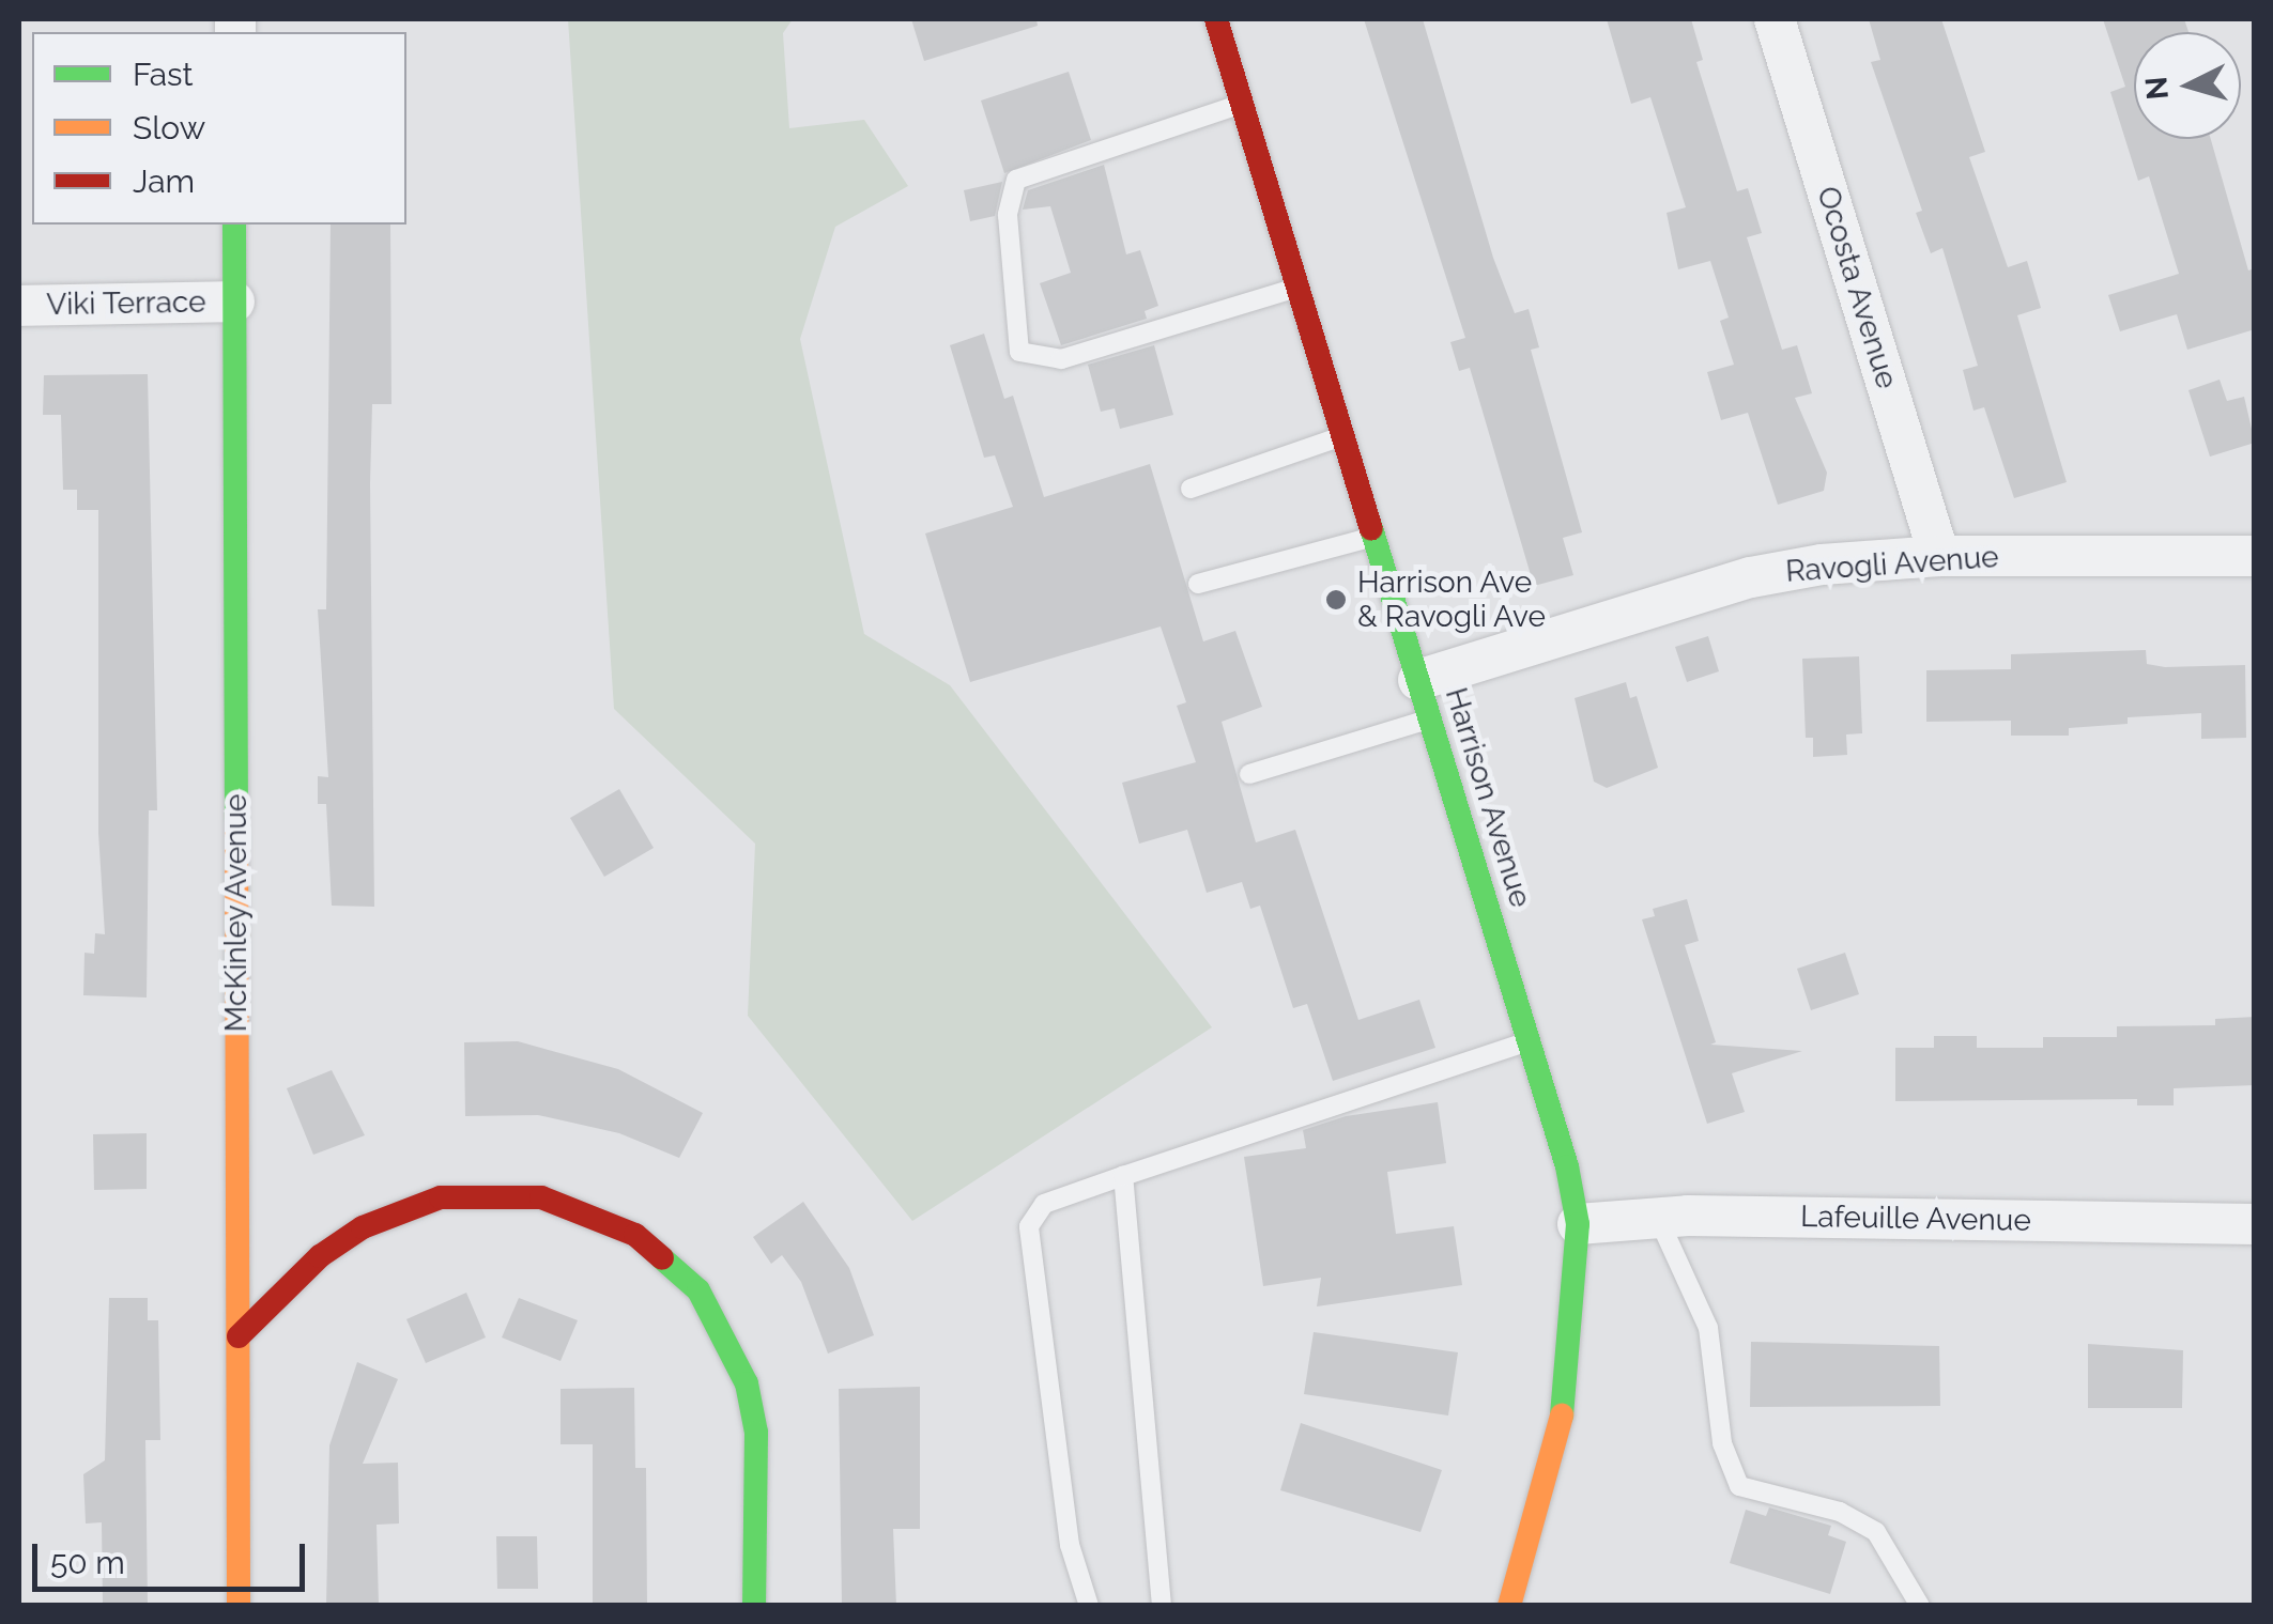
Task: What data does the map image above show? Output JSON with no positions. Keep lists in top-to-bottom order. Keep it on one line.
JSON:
{"streets":{"street":["Ocosta Avenue","Viki Terrace","Ravogli Avenue","Harrison Avenue","McKinley Avenue","Lafeuille Avenue"]},"crossings":[["Ocosta Avenue","Ravogli Avenue"],["Viki Terrace","McKinley Avenue"],["Ravogli Avenue","Harrison Avenue"],["Harrison Avenue","Lafeuille Avenue"]],"places":["Harrison Ave & Ravogli Ave"],"legend":["Fast","Slow","Jam"],"scale_bar":"50 m","north":"left"}
